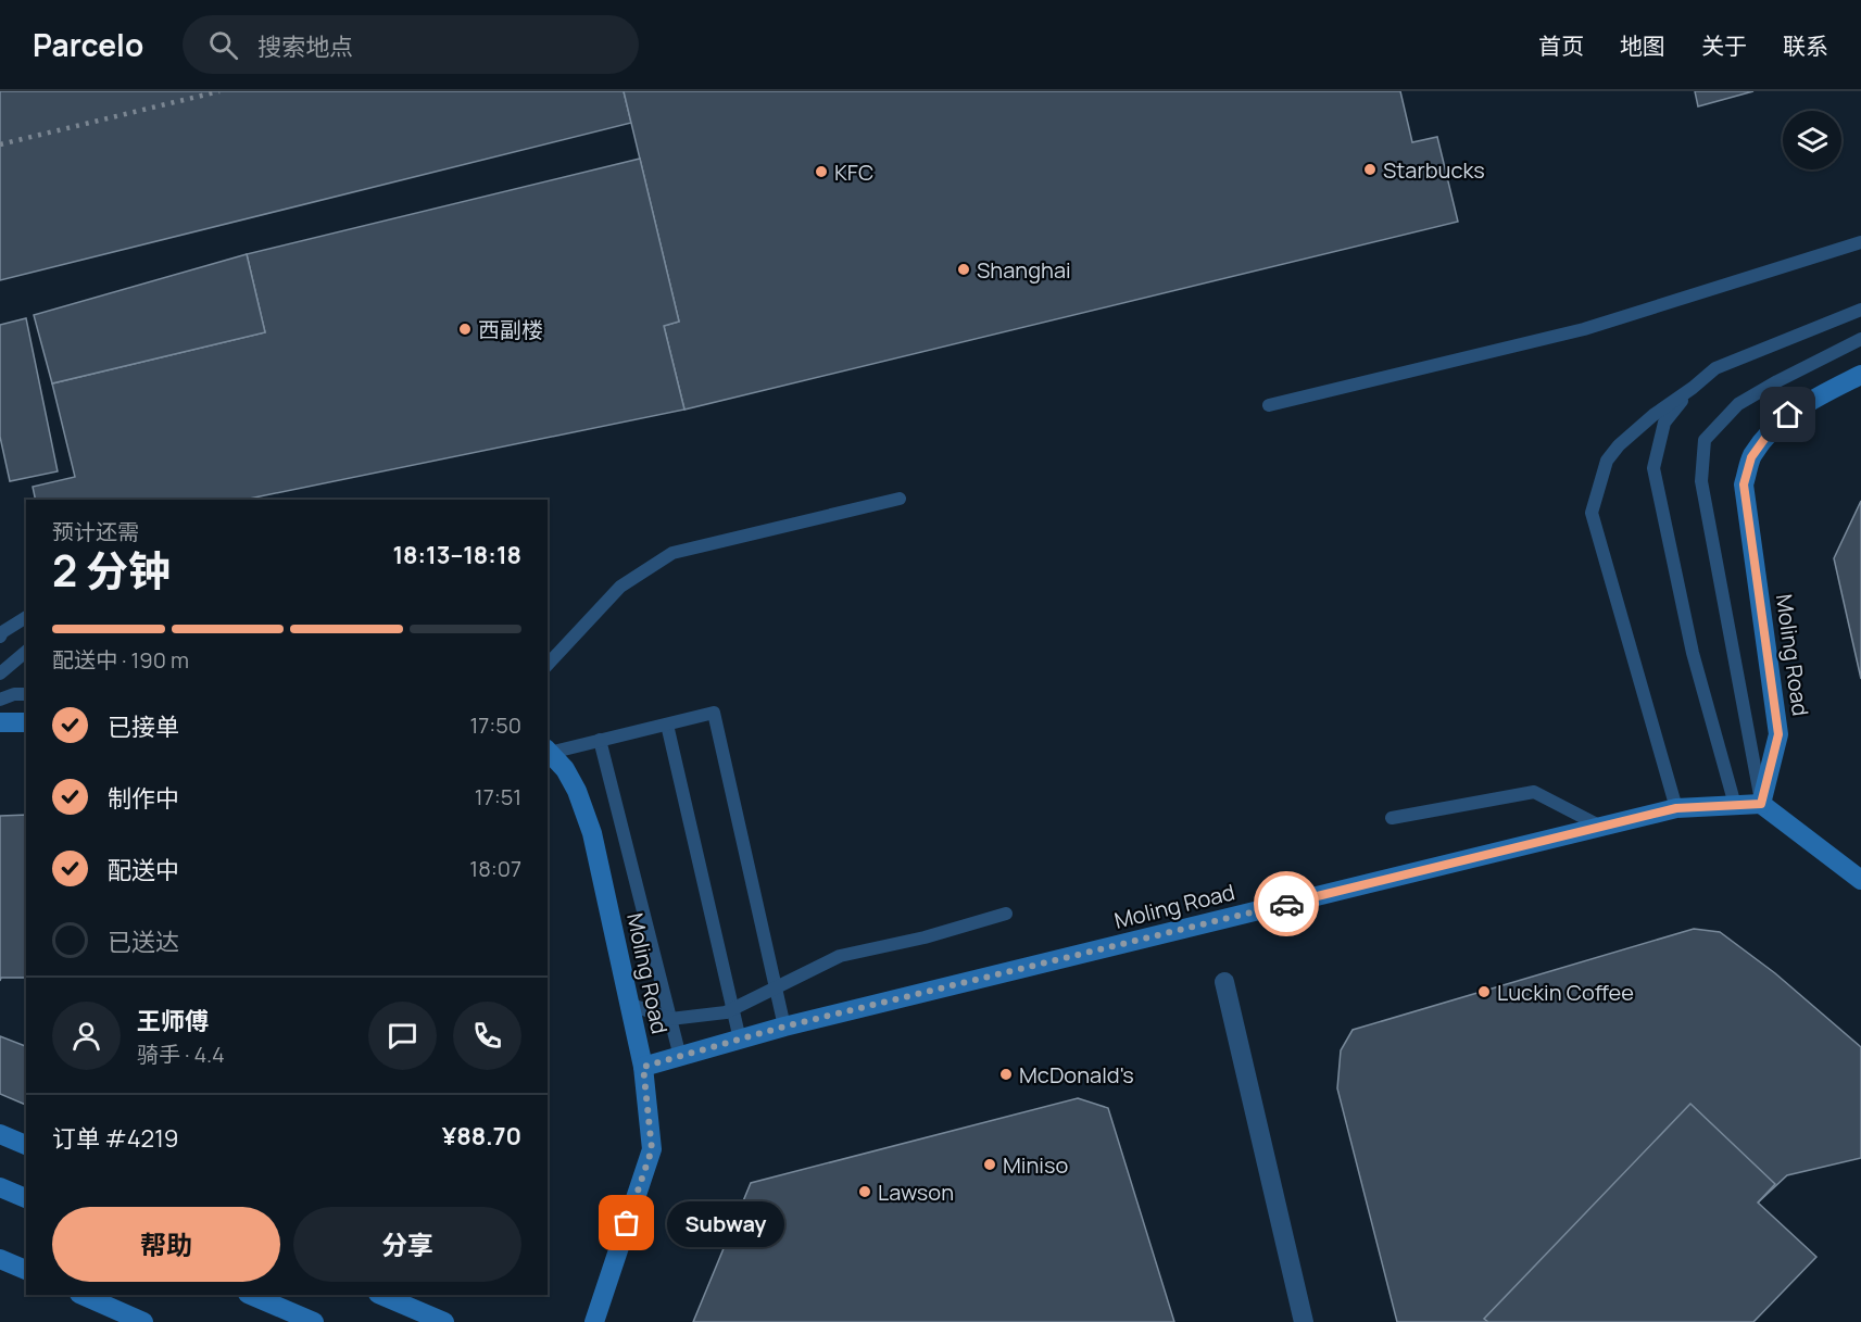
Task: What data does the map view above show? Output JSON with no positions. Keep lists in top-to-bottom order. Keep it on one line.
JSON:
{"streets":{"street":["Moling Road"]},"places":["Starbucks","KFC","Shanghai","西副楼","Luckin Coffee","McDonald's","Miniso","Lawson","Subway"],"page":{"header":"Parcelo","search":"搜索地点","nav":["首页","地图","关于","联系"],"heading":["2 分钟","预计还需","18:13–18:18"],"panel":["王师傅","骑手 · 4.4","订单 #4219","¥88.70"],"bar":"配送中 · 190 m","list":[["已接单","17:50"],["制作中","17:51"],["配送中","18:07"],"已送达"],"buttons":["帮助","分享"],"bubble":"Subway"}}
